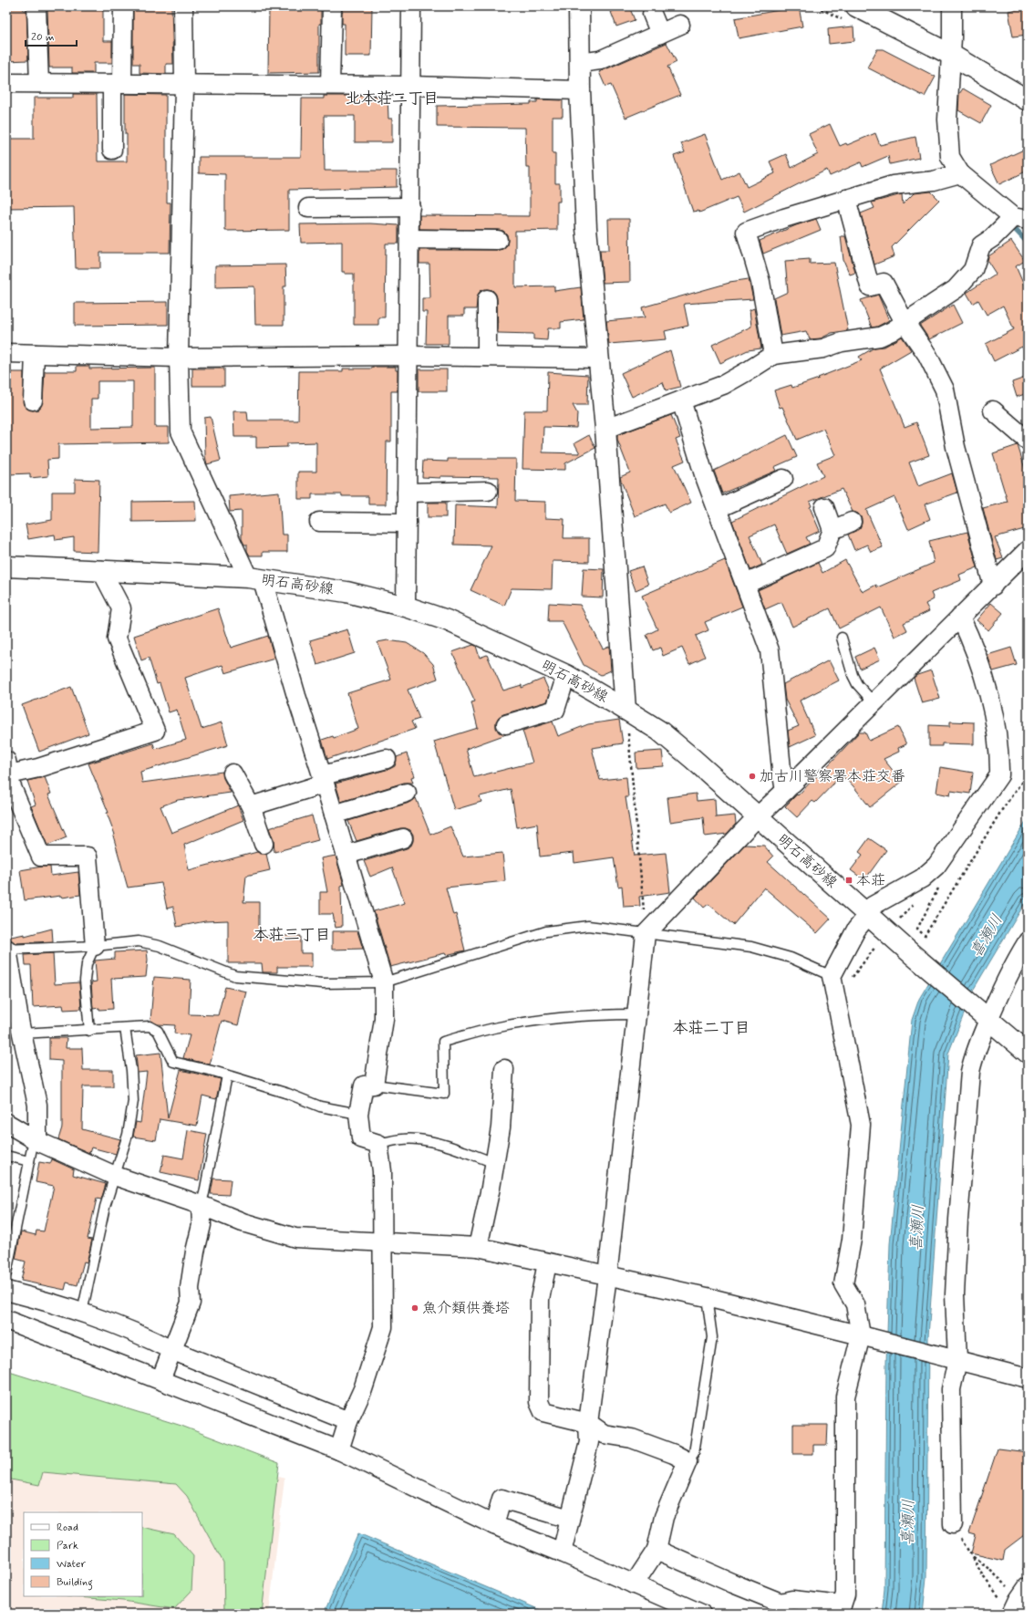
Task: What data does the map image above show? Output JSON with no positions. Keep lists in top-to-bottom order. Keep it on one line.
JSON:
{"streets":{"main road":["明石高砂線"]},"districts":["北本荘二丁目","本荘三丁目","本荘二丁目"],"water":["喜瀬川"],"places":{"other":["加古川警察署本荘交番","魚介類供養塔"],"transit":["本荘"]},"legend":["Road","Park","Water","Building"],"scale_bar":"20 m"}
